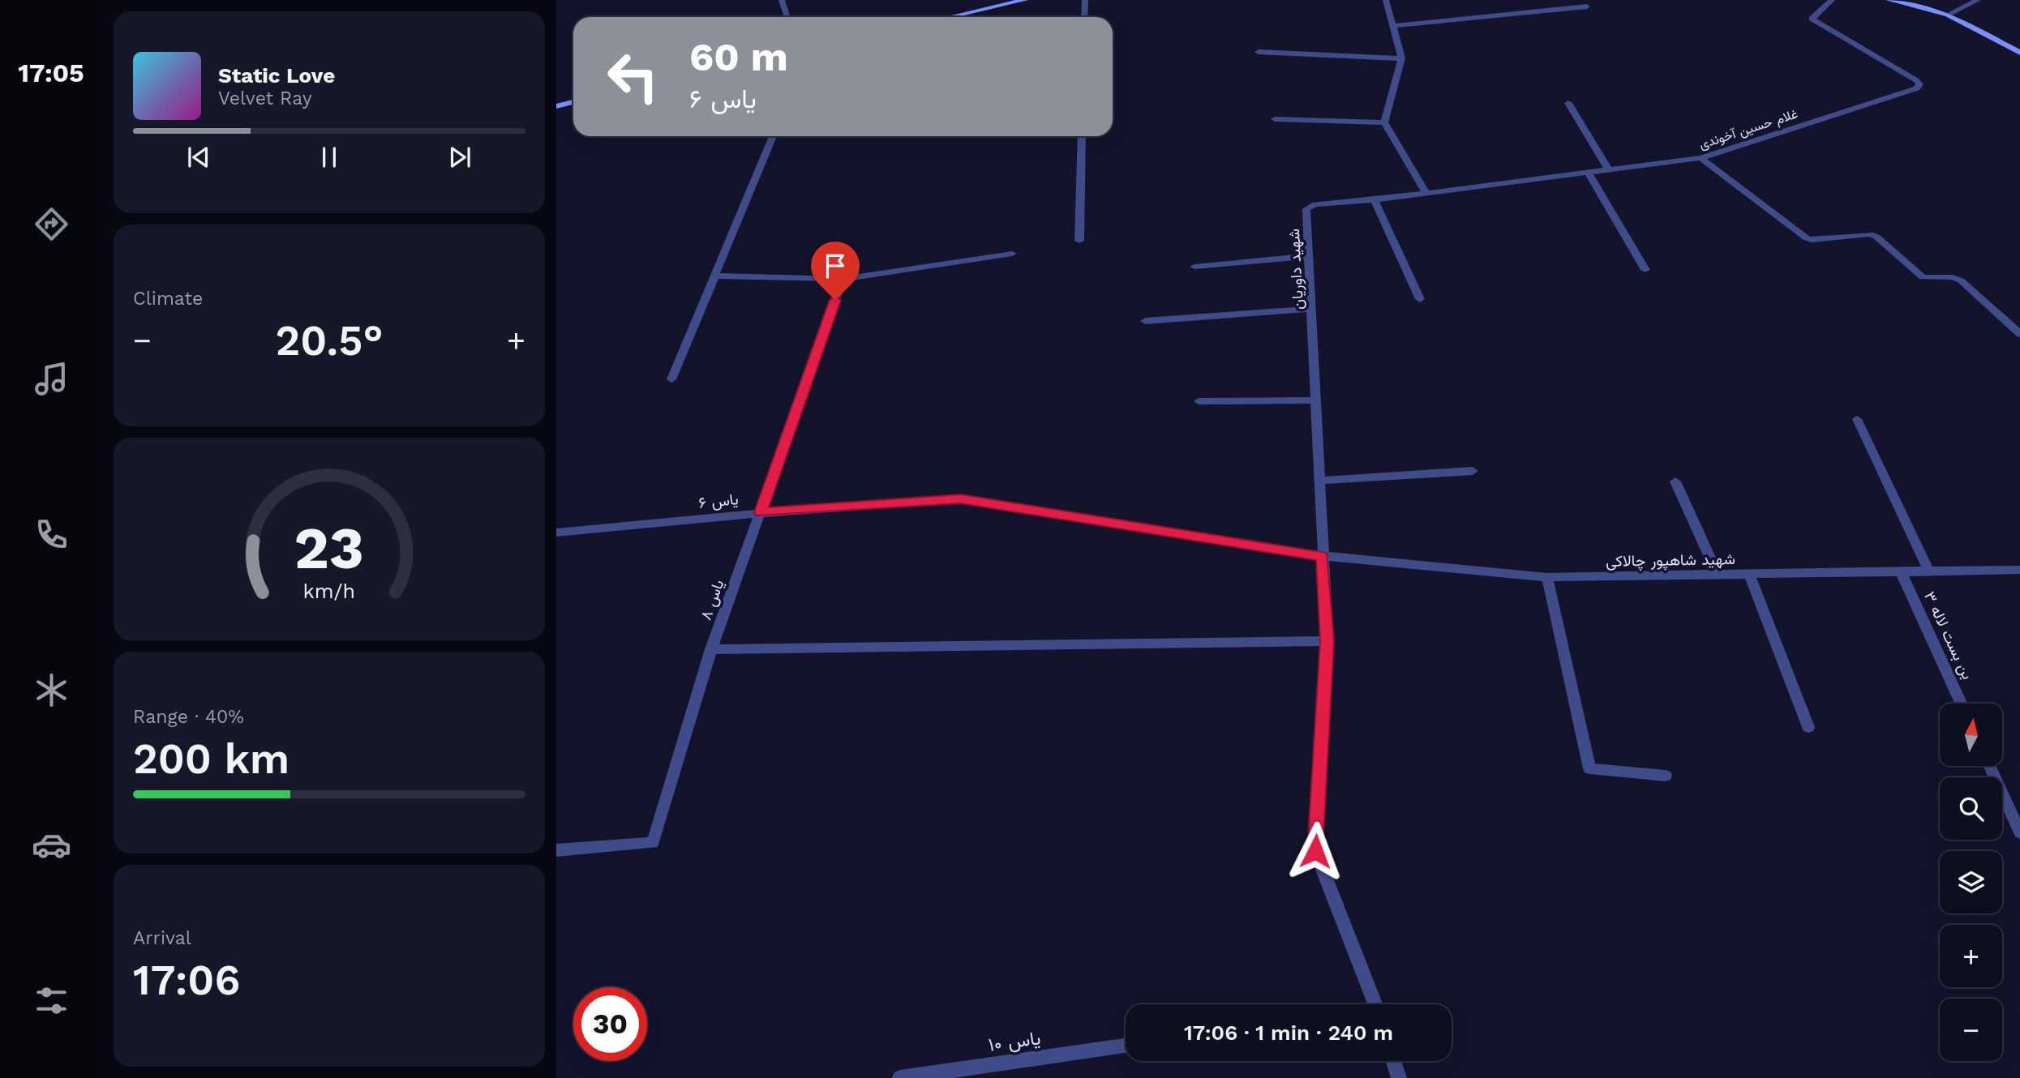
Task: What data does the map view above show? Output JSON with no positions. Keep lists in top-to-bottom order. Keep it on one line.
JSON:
{"streets":{"street":["غلام حسین آخوندی","شهید داوریان","یاس ۶","شهید شاهپور چالاکی","یاس ۸","بن بست لاله ۳","یاس ۱۰"]},"crossings":[["غلام حسین آخوندی","شهید داوریان"],["شهید داوریان","یاس ۶"],["شهید داوریان","شهید شاهپور چالاکی"],["یاس ۶","شهید شاهپور چالاکی"],["یاس ۶","یاس ۸"],["شهید شاهپور چالاکی","بن بست لاله ۳"]],"north":"top","page":{"tabs":"17:05","turn":["60 m","یاس ۶"],"song":["Static Love","Velvet Ray"],"tile":["Climate",["Range · 40%","200 km"],["Arrival","17:06"]],"heat":["−","20.5°","+"],"map_buttons":["+","−"],"limit":"30","trip":"17:06 · 1 min · 240 m","gauge":["23","km/h"]}}
